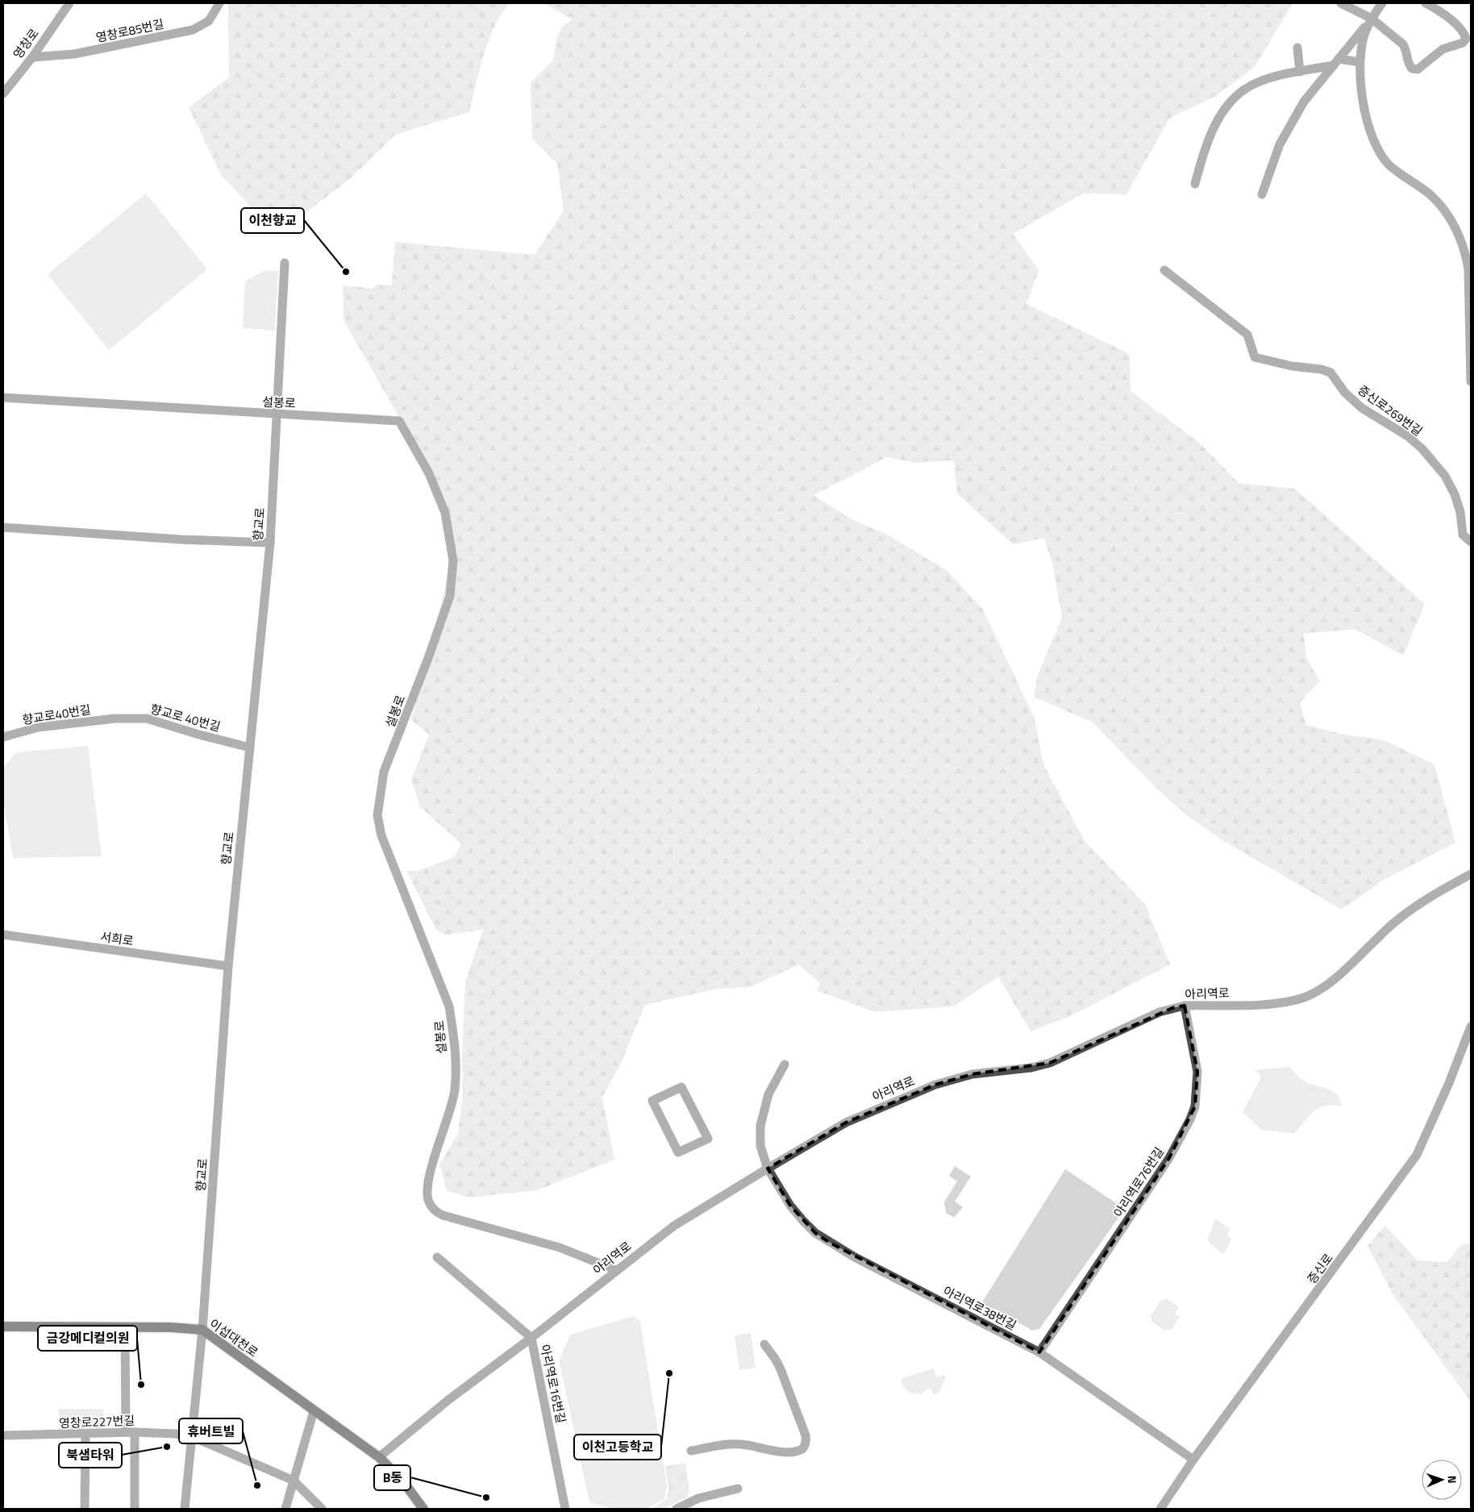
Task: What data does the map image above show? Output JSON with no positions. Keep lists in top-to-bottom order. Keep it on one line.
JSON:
{"streets":{"main road":["이섭대천로"],"street":["영창로85번길","영창로","설봉로","증신로269번길","향교로","향교로40번길","향교로 40번길","서희로","아리역로","아리역로76번길","증신로","아리역로38번길","아리역로16번길","영창로227번길"]},"crossings":[["영창로85번길","영창로"],["설봉로","향교로"],["설봉로","아리역로"],["향교로","향교로 40번길"],["향교로","서희로"],["향교로","이섭대천로"],["향교로","영창로227번길"],["향교로40번길","향교로 40번길"],["아리역로","아리역로76번길"],["아리역로","아리역로38번길"],["아리역로","이섭대천로"],["아리역로","아리역로16번길"],["아리역로76번길","아리역로38번길"],["증신로","아리역로38번길"]],"places":["이천향교","이천고등학교","금강메디컬의원","북샘타워","휴버트빌","B동"],"north":"right"}
